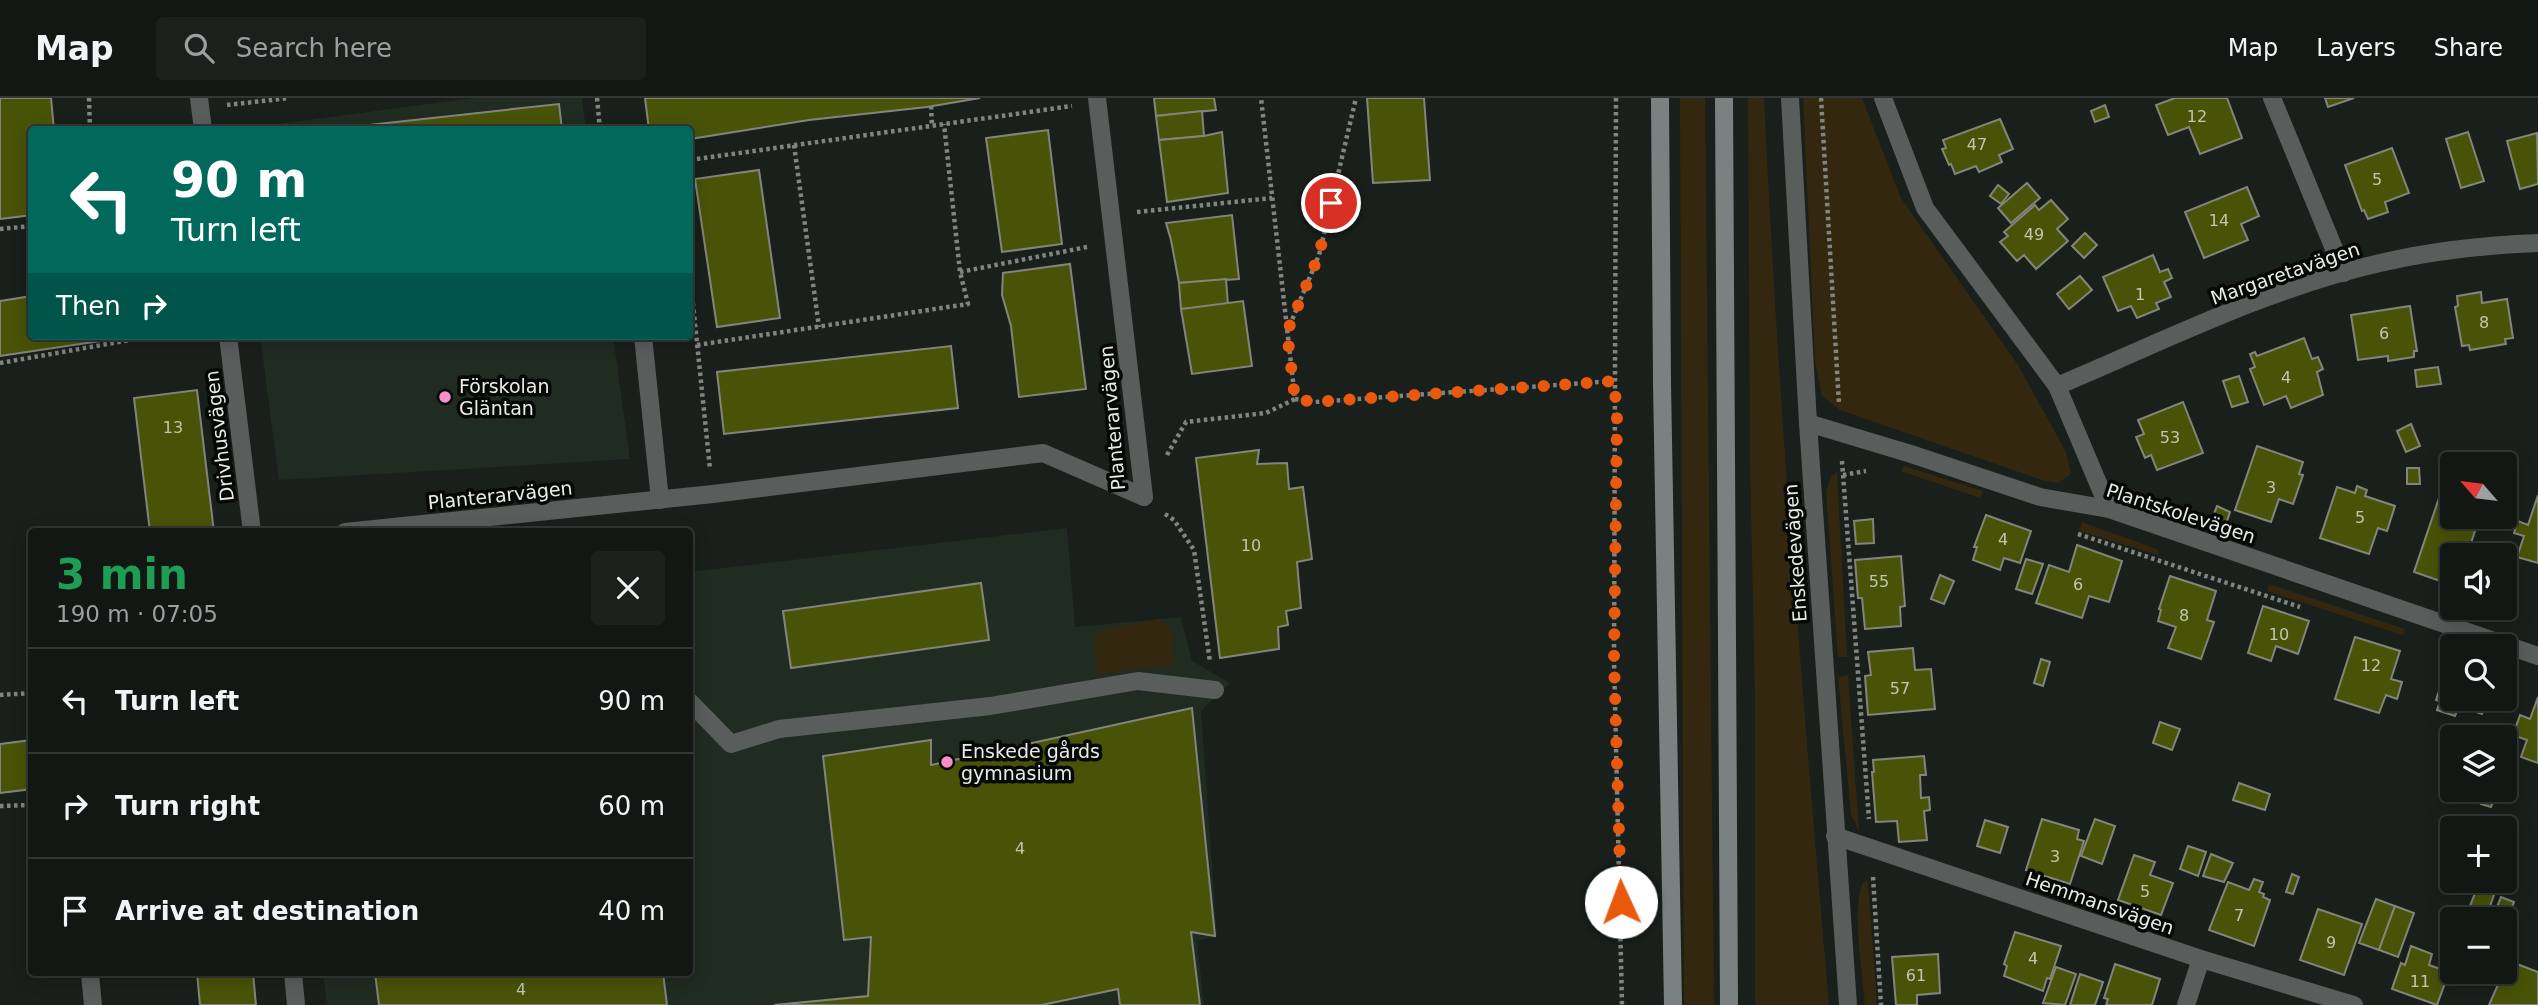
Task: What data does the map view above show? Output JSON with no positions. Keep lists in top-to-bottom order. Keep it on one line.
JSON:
{"streets":{"street":["Margaretavägen","Planterarvägen","Drivhusvägen","Plantskolevägen","Enskedevägen","Hemmansvägen"]},"crossings":[["Plantskolevägen","Enskedevägen"],["Enskedevägen","Hemmansvägen"]],"places":["Förskolan Gläntan","Enskede gårds gymnasium"],"house_numbers":["12","47","5","14","49","1","8","6","4","13","53","3","5","4","10","55","6","8","10","12","57","4","3","5","7","9","4","61","11","4"],"north":"top left","page":{"header":"Map","search":"Search here","nav":["Map","Layers","Share"],"turn":["90 m","Turn left"],"then":"Then","map_buttons":["+","−"],"heading":["3 min","190 m · 07:05"],"list":[{"name":"Turn left","value":"90 m"},{"name":"Turn right","value":"60 m"},{"name":"Arrive at destination","value":"40 m"}]}}
